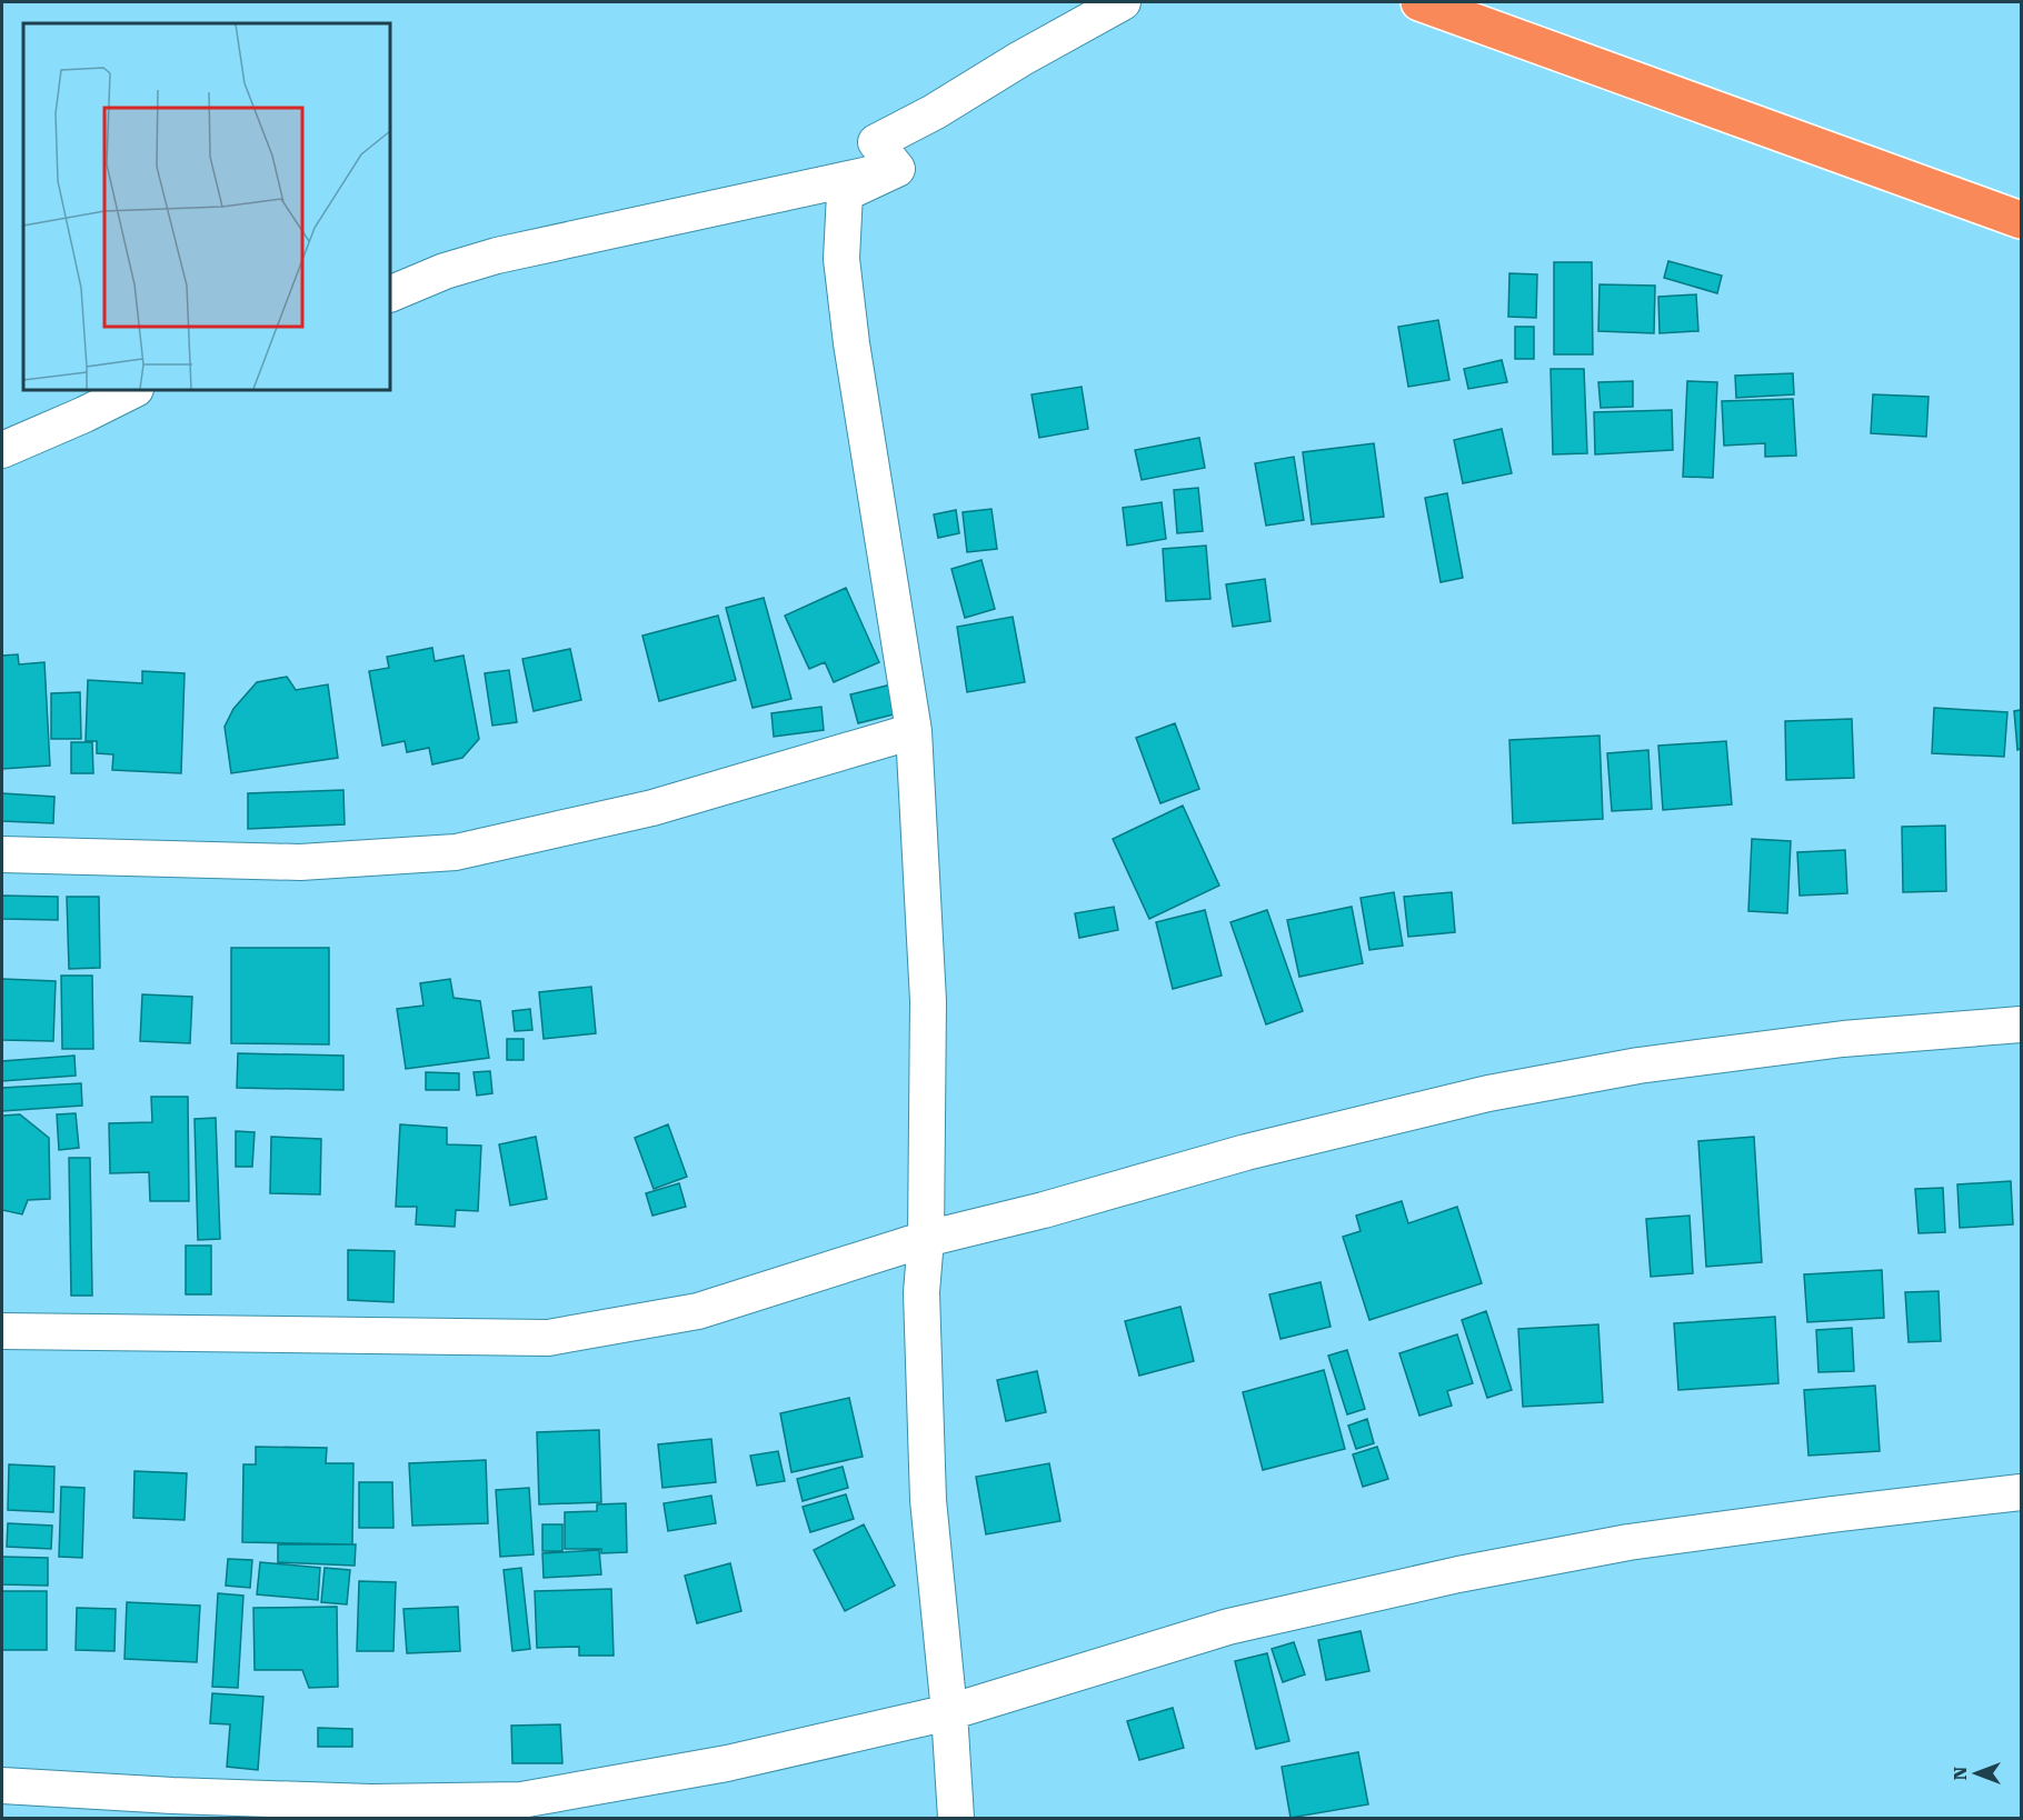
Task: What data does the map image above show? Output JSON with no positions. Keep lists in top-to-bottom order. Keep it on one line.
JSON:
{"north":"left"}
